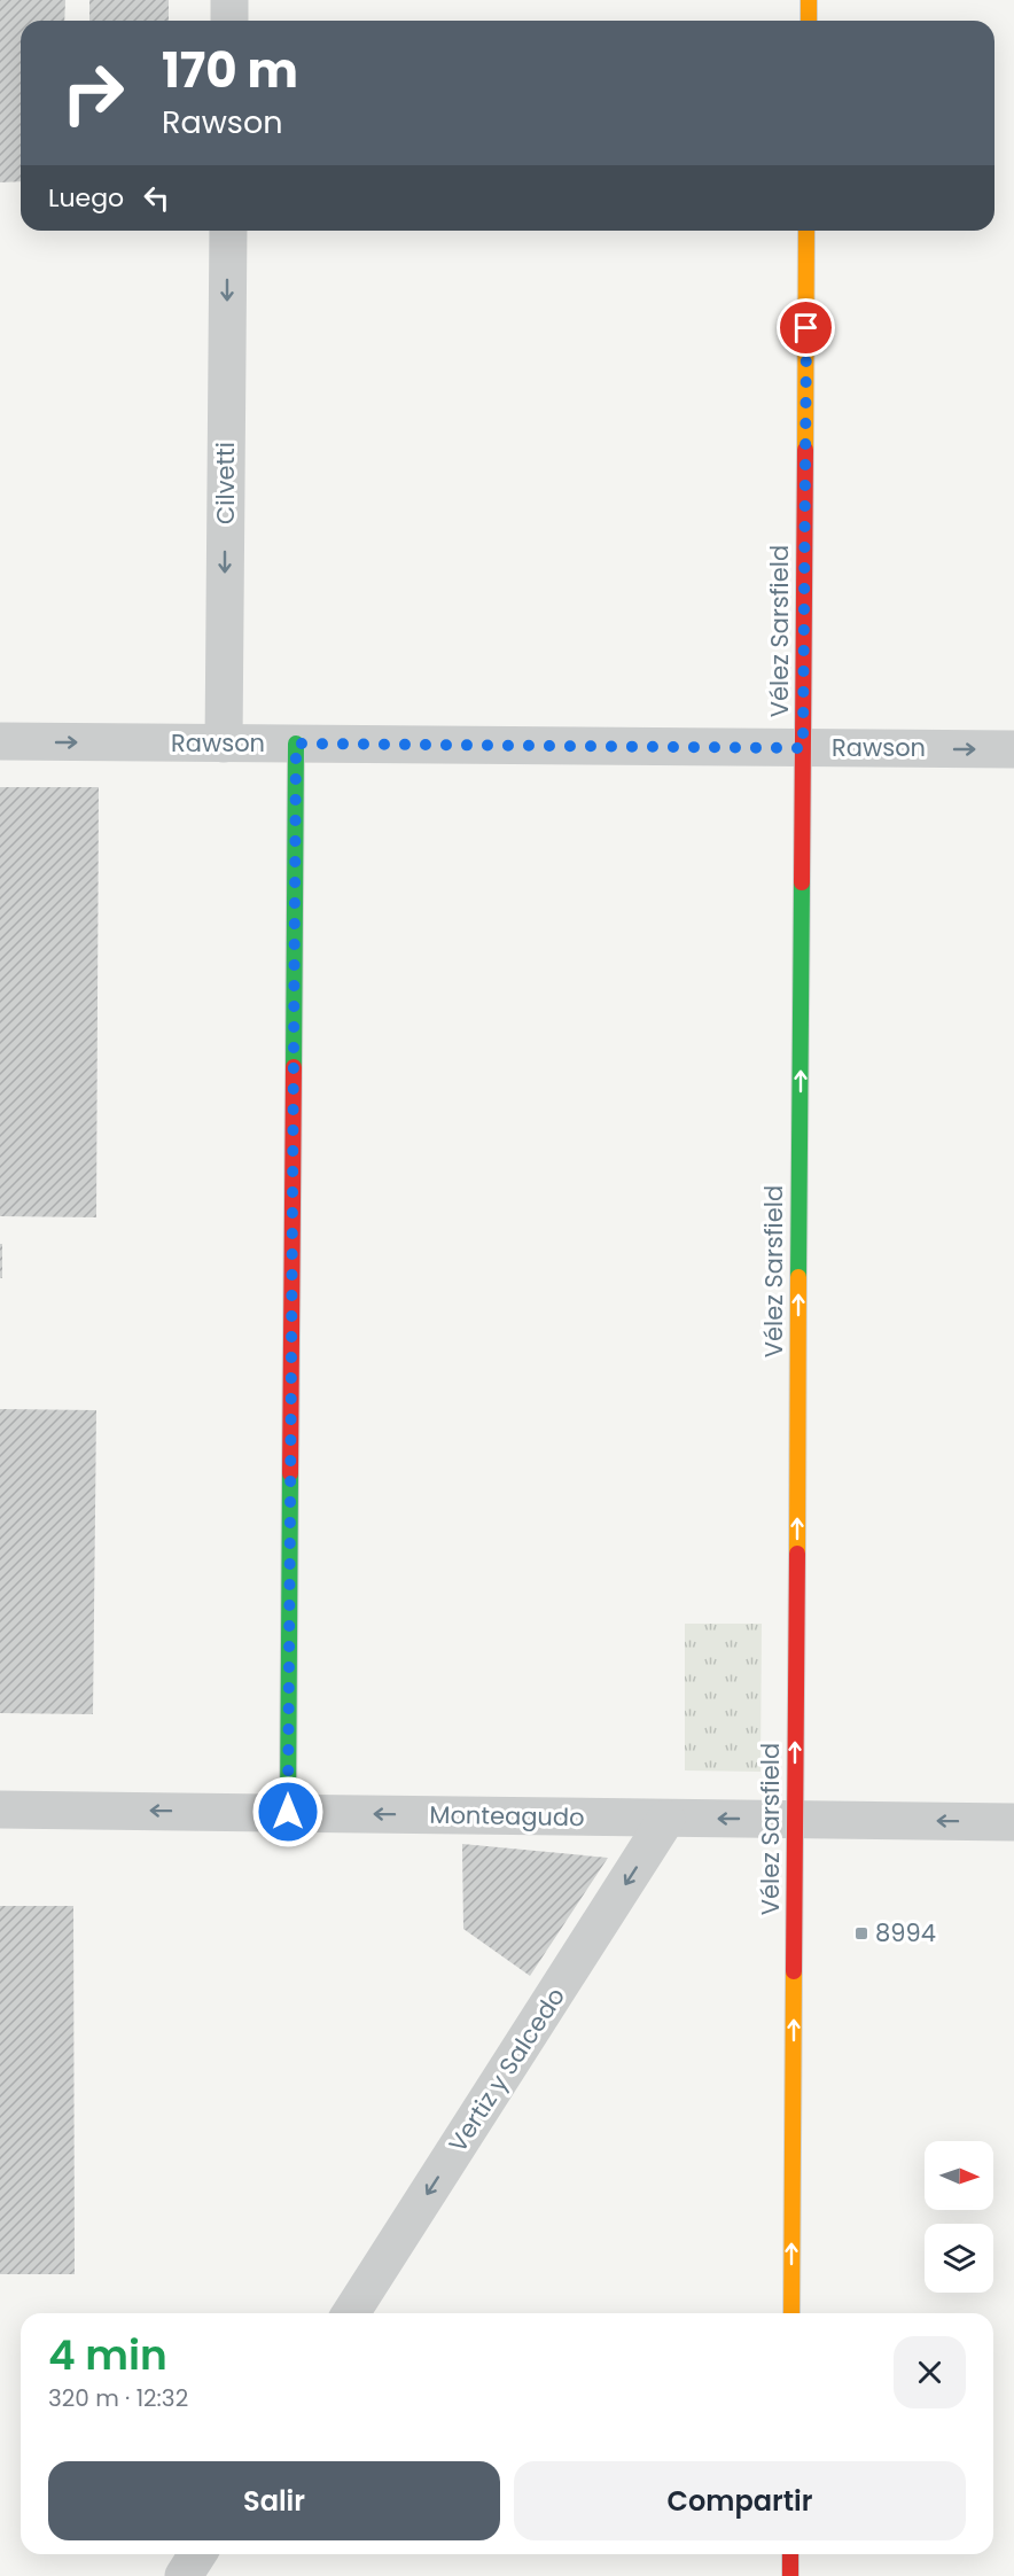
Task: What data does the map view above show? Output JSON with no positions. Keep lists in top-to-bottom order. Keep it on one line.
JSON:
{"streets":{"main road":["Vélez Sarsfield"],"street":["Cilvetti","Rawson","Monteagudo","Vertiz y Salcedo"]},"crossings":[["Cilvetti","Rawson"],["Vélez Sarsfield","Rawson"],["Vélez Sarsfield","Monteagudo"],["Monteagudo","Vertiz y Salcedo"]],"one_way":["Cilvetti","Vélez Sarsfield","Rawson","Monteagudo","Vertiz y Salcedo"],"places":{"transit":["8994"]},"north":"right","page":{"turn":["170 m","Rawson"],"then":"Luego","heading":["4 min","320 m · 12:32"],"buttons":["Salir","Compartir"]}}
